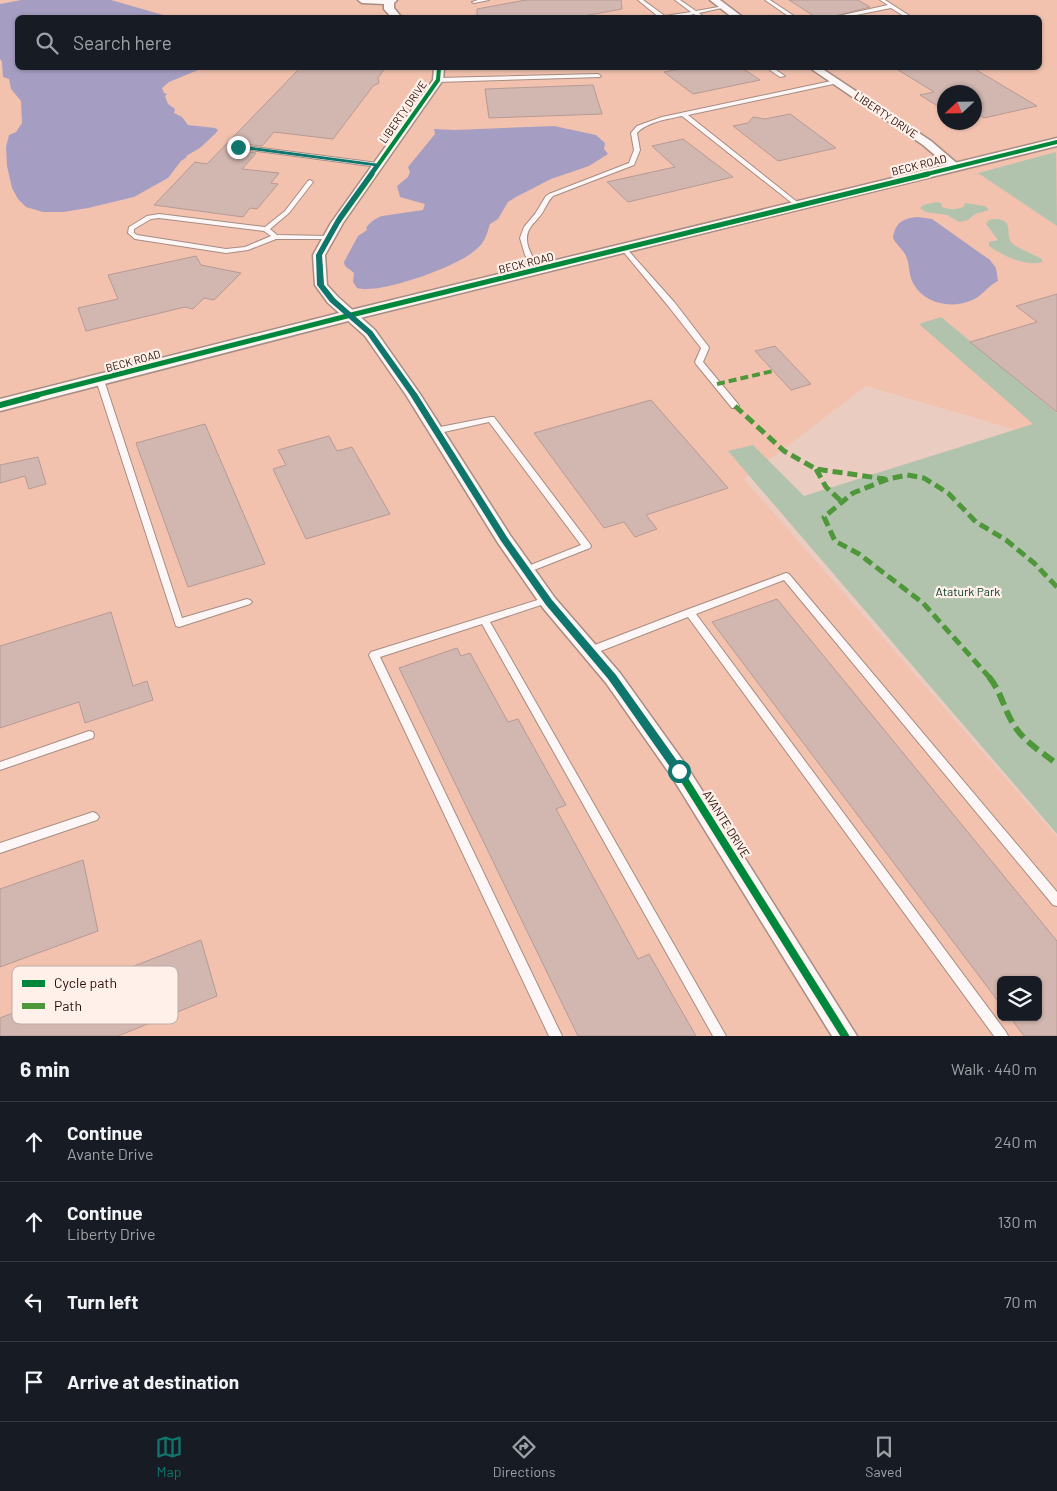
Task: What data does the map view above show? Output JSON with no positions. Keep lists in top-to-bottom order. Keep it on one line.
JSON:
{"streets":{"street":["LIBERTY DRIVE","BECK ROAD","AVANTE DRIVE"]},"crossings":[["LIBERTY DRIVE","BECK ROAD"],["LIBERTY DRIVE","AVANTE DRIVE"],["BECK ROAD","AVANTE DRIVE"]],"parks":["Ataturk Park"],"legend":["Cycle path","Path"],"north":"left","page":{"search":"Search here","heading":["6 min","Walk · 440 m"],"list":[["Continue","Avante Drive","240 m"],["Continue","Liberty Drive","130 m"],["Turn left","70 m"],"Arrive at destination"],"nav":["Map","Directions","Saved"]}}
